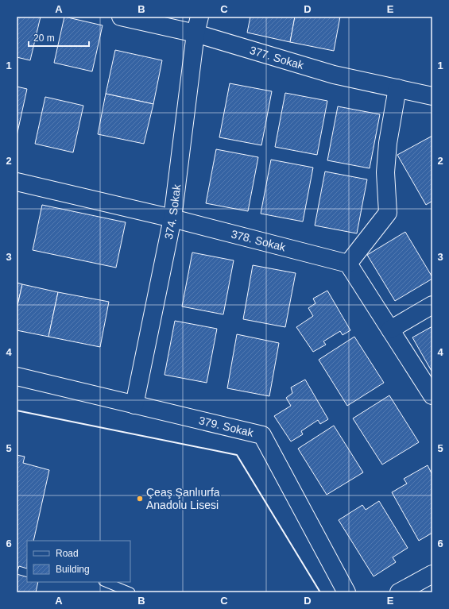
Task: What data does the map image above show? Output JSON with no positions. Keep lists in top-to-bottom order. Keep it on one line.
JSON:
{"streets":{"street":["377. Sokak","374. Sokak","378. Sokak","379. Sokak"]},"crossings":[["377. Sokak","374. Sokak"],["374. Sokak","378. Sokak"],["374. Sokak","379. Sokak"]],"places":["Çeaş Şanlıurfa Anadolu Lisesi"],"legend":["Road","Building"],"scale_bar":"20 m","grid":{"columns":["A","B","C","D","E"],"rows":["1","2","3","4","5","6"]}}
